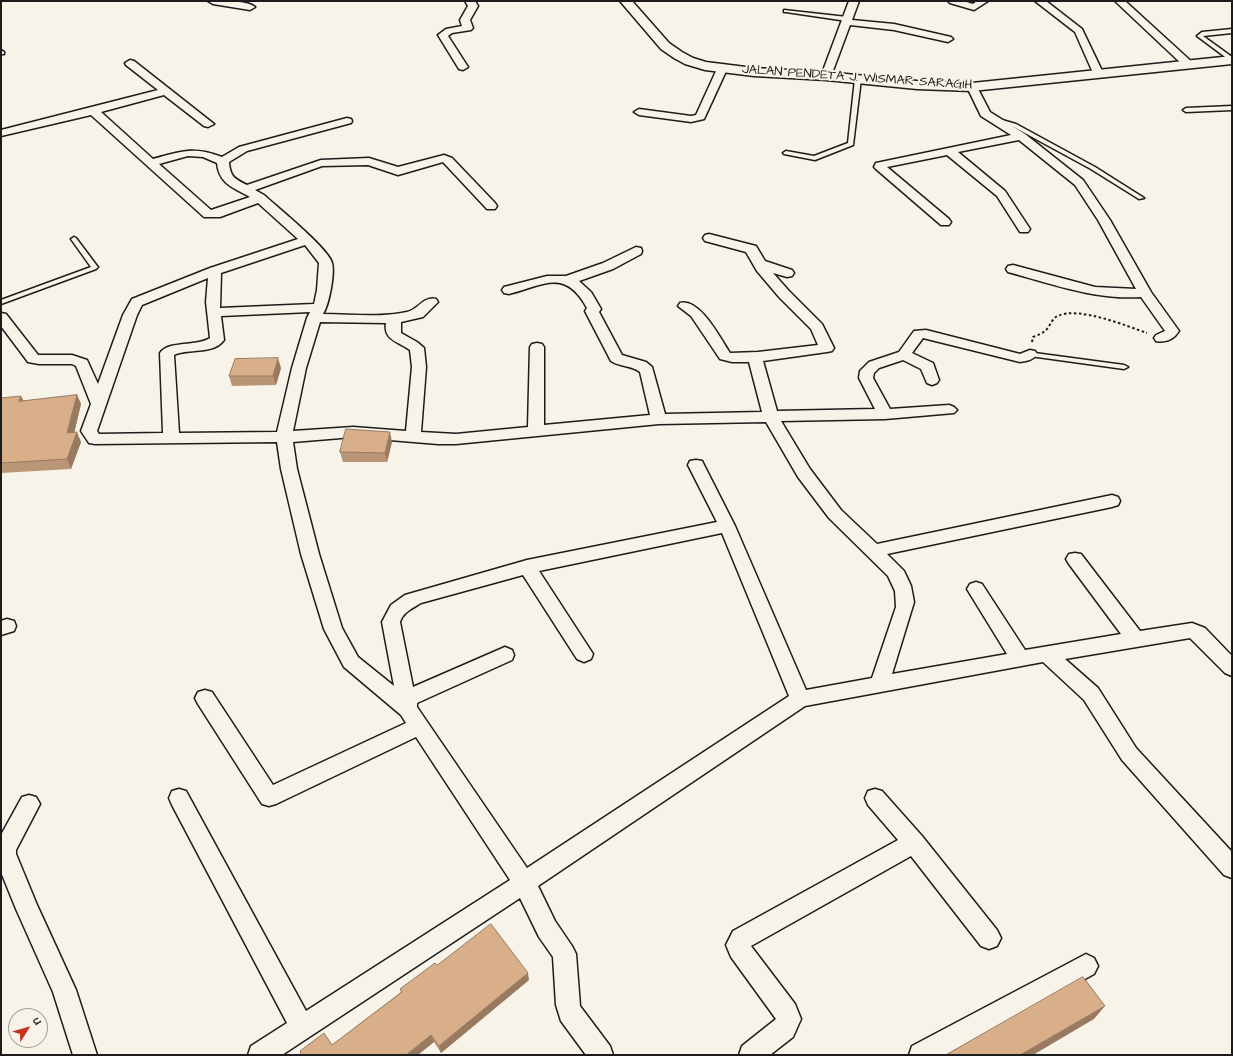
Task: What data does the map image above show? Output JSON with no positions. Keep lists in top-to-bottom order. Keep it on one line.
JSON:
{"streets":{"street":["JALAN PENDETA J. WISMAR SARAGIH"]},"north":"top right"}
